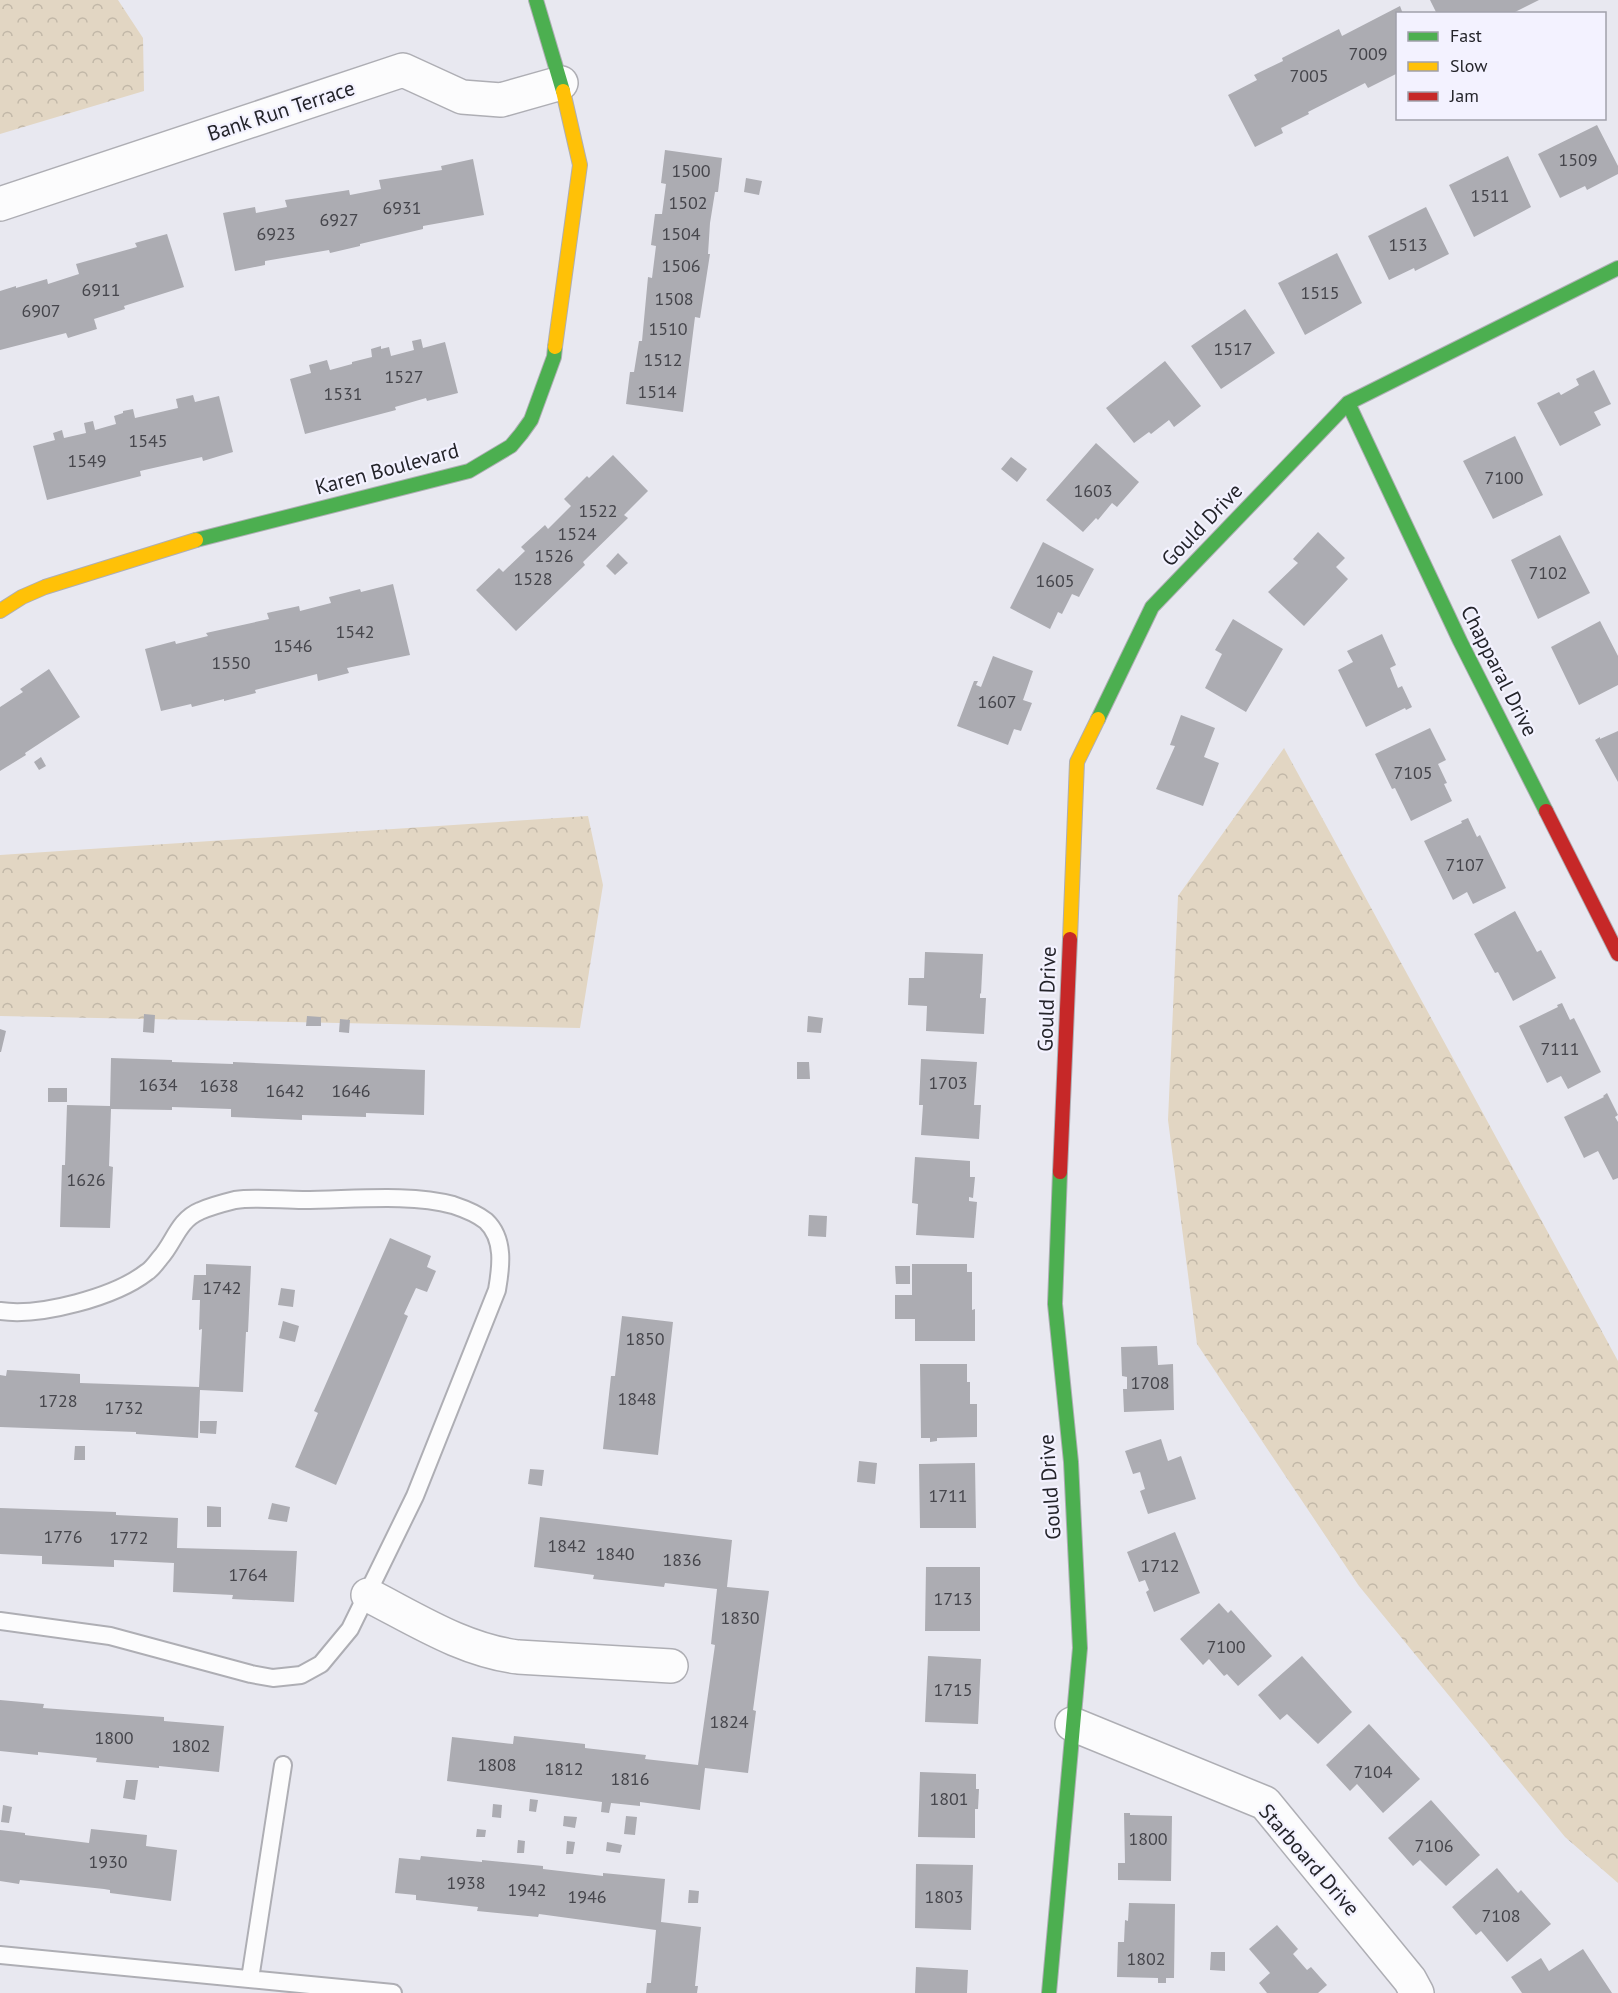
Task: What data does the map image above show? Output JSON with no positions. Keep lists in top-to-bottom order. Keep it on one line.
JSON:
{"streets":{"street":["Bank Run Terrace","Karen Boulevard","Gould Drive","Chapparal Drive","Starboard Drive"]},"crossings":[["Bank Run Terrace","Karen Boulevard"],["Gould Drive","Chapparal Drive"],["Gould Drive","Starboard Drive"]],"house_numbers":["7009","7005","1509","1500","1511","1502","6931","6927","6923","1504","1513","1506","6911","1515","1508","6907","1510","1517","1512","1527","1514","1531","1545","1549","7100","1603","1522","1524","1526","7102","1528","1605","1542","1546","1550","1607","7105","7107","7111","1703","1634","1638","1642","1646","1626","1742","1850","1708","1848","1728","1732","1711","1776","1772","1842","1840","1836","1712","1764","1713","1830","7100","1715","1824","1800","1802","1808","1812","7104","1816","1801","1800","7106","1930","1938","1942","1946","1803","7108","1802"],"legend":["Fast","Slow","Jam"]}
